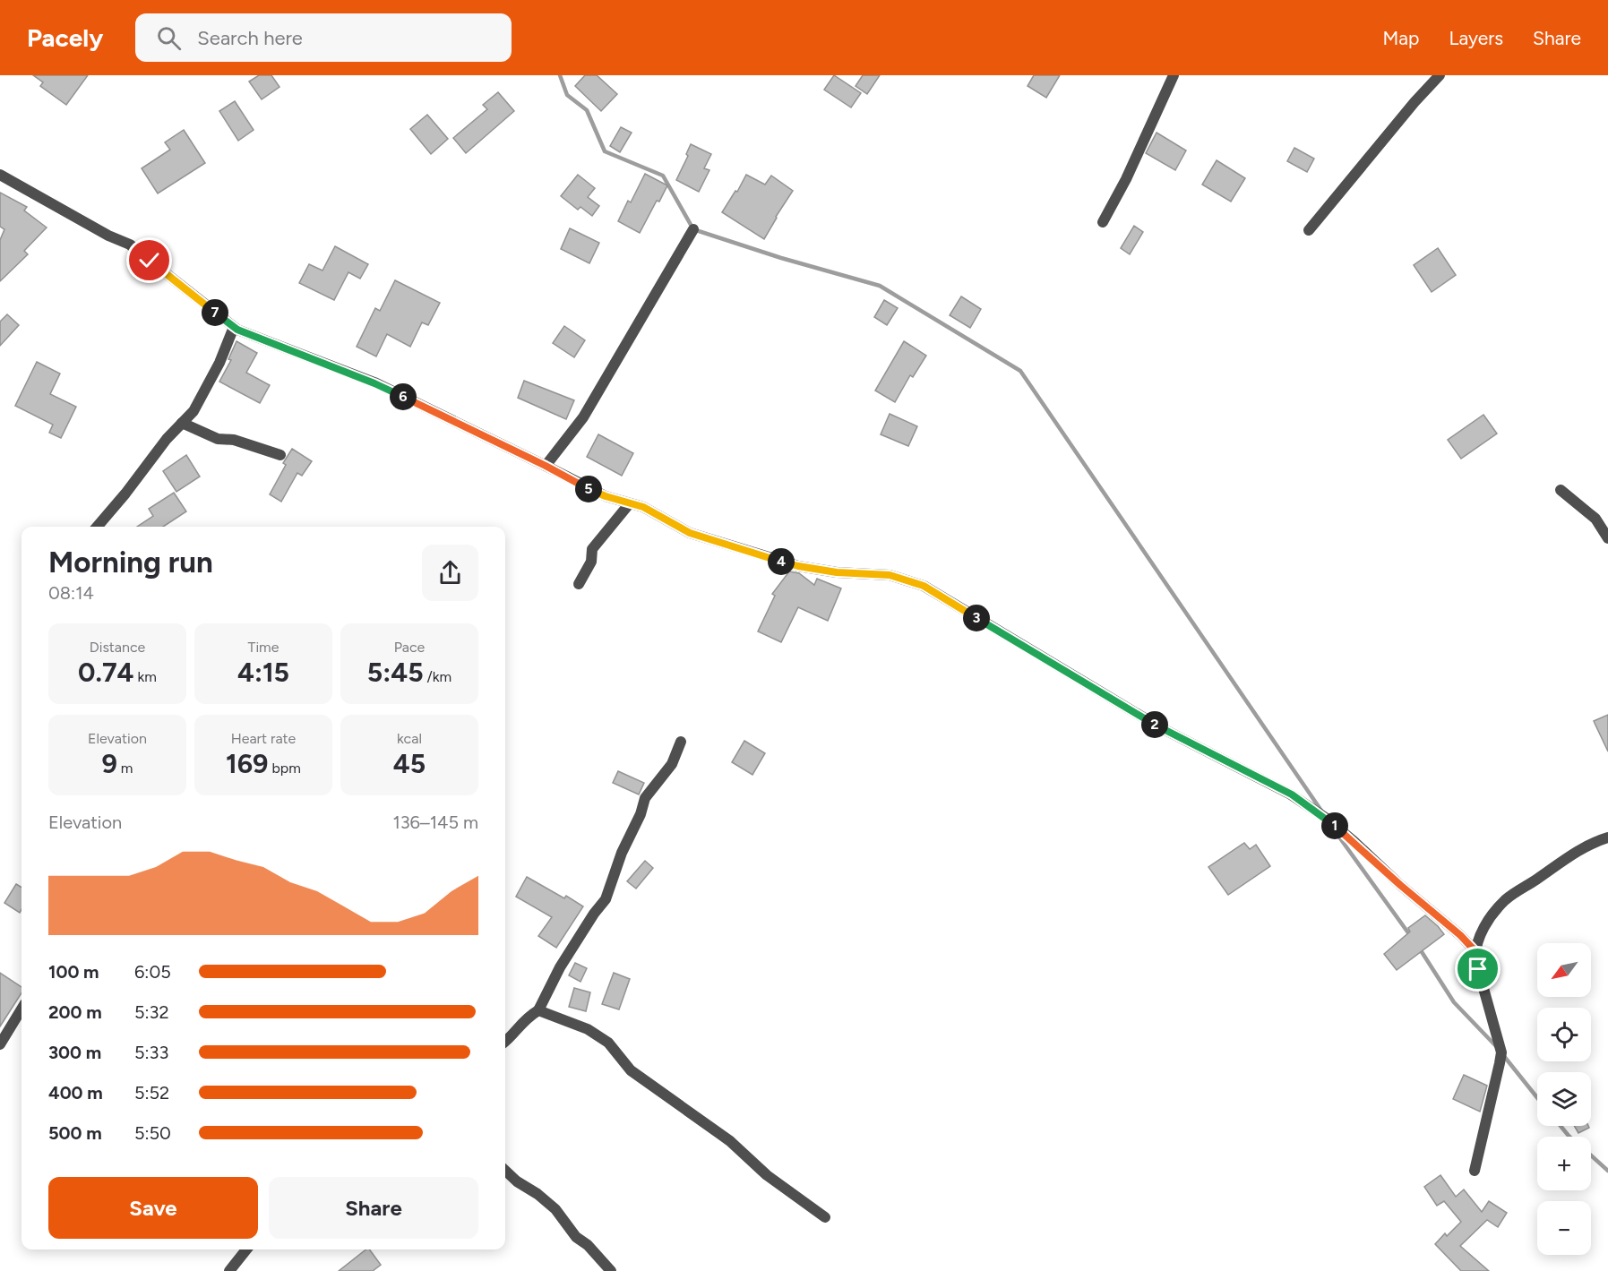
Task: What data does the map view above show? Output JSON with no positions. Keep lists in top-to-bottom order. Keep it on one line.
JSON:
{"north":"bottom left","page":{"header":"Pacely","search":"Search here","nav":["Map","Layers","Share"],"pins":["7","6","5","4","3","2","1"],"heading":["Morning run","08:14"],"stats":[["Distance","0.74 km"],["Time","4:15"],["Pace","5:45 /km"],["Elevation","9 m"],["Heart rate","169 bpm"],["kcal","45"]],"chart":["Elevation","136–145 m"],"map_buttons":["+","−"],"list":[{"name":"100 m","note":"6:05"},{"name":"200 m","note":"5:32"},{"name":"300 m","note":"5:33"},{"name":"400 m","note":"5:52"},{"name":"500 m","note":"5:50"}],"buttons":["Save","Share"]}}
